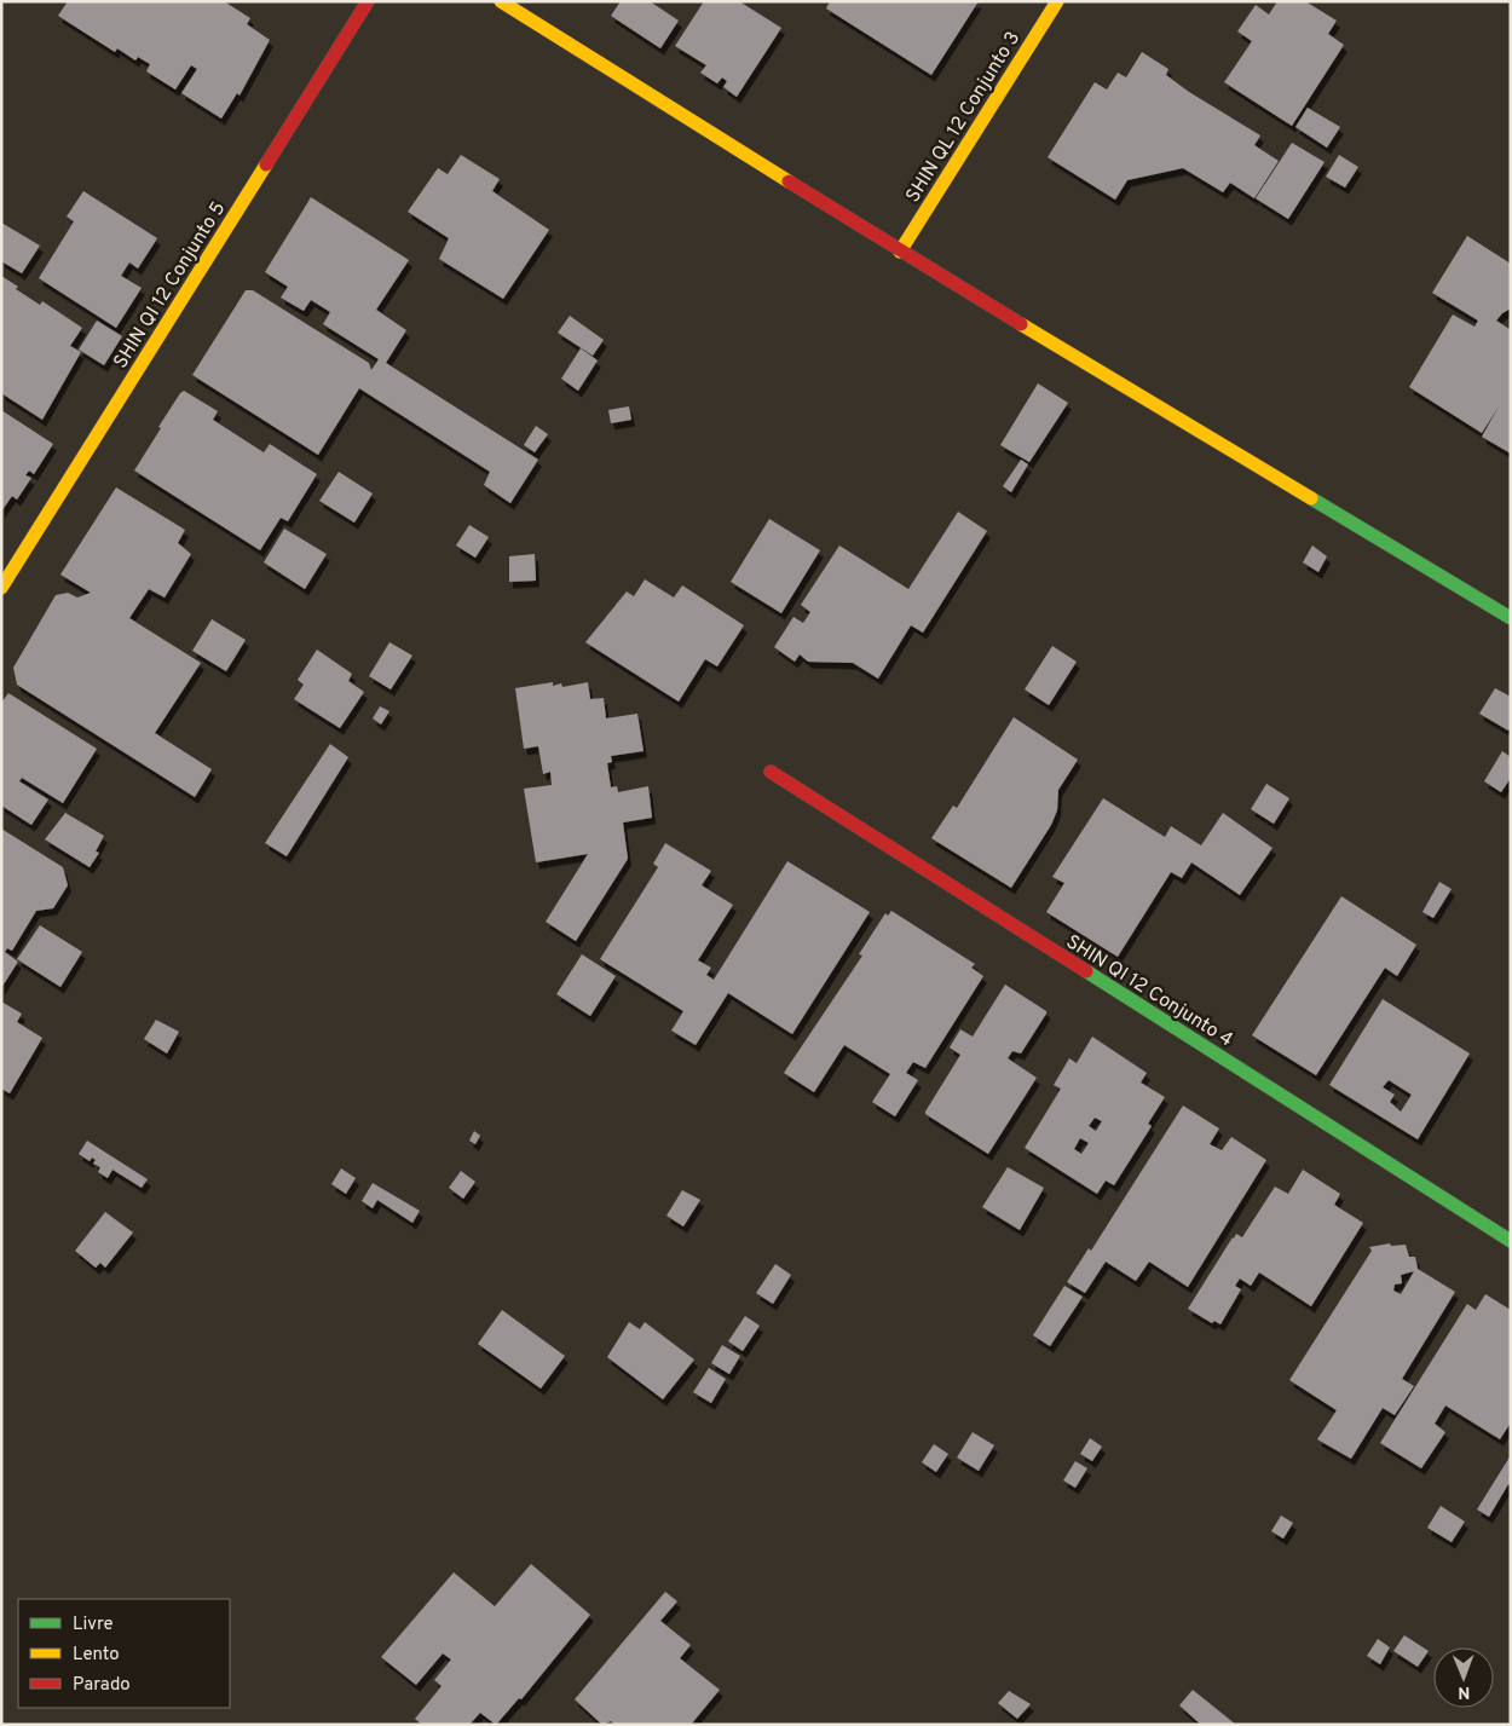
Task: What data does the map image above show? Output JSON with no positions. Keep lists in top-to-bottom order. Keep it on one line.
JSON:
{"streets":{"street":["SHIN QL 12 Conjunto 3","SHIN QI 12 Conjunto 5","SHIN QI 12 Conjunto 4"]},"legend":["Livre","Lento","Parado"],"north":"bottom"}
